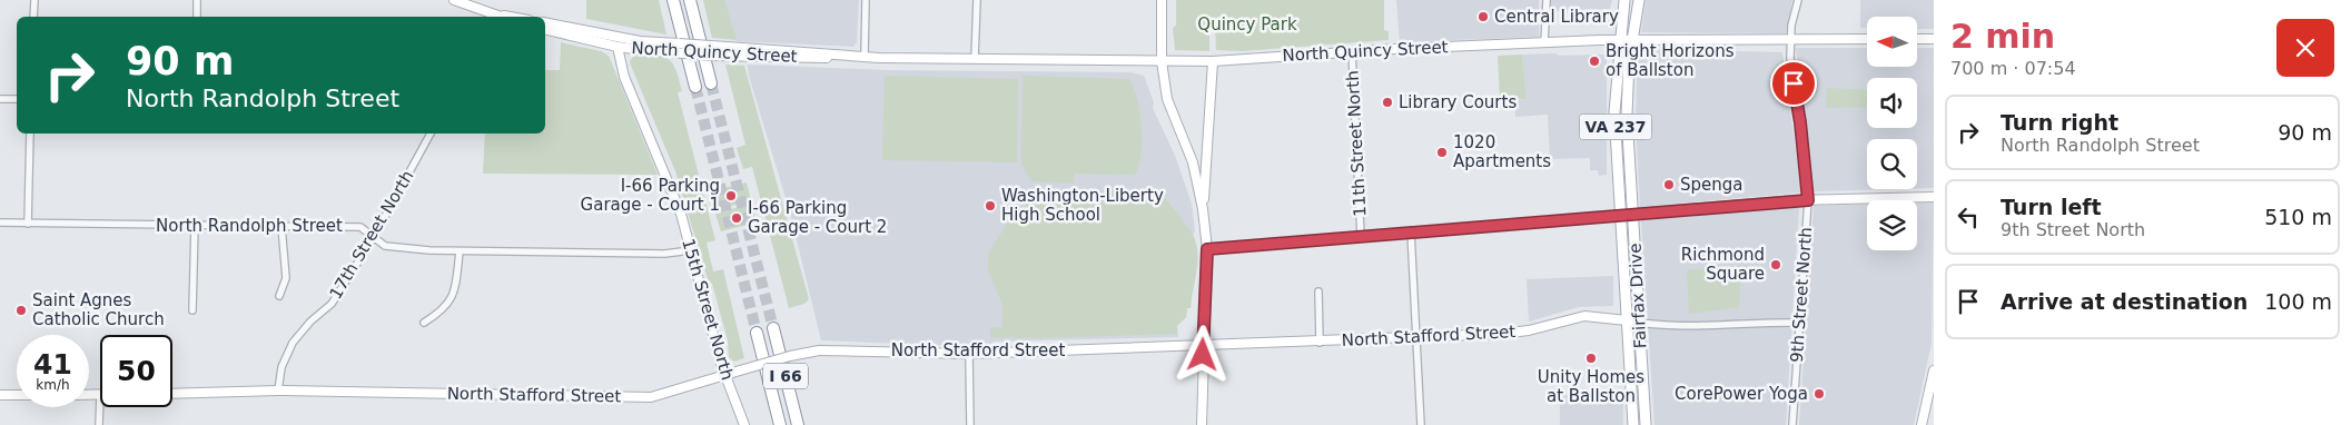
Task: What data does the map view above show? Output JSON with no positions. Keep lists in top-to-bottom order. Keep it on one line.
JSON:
{"streets":{"highway":["I 66"],"main road":["VA 237","Fairfax Drive"],"street":["North Quincy Street","11th Street North","North Randolph Street","17th Street North","9th Street North","15th Street North","North Stafford Street"]},"crossings":[["North Quincy Street","11th Street North"],["North Quincy Street","9th Street North"],["North Quincy Street","Fairfax Drive"],["North Quincy Street","15th Street North"],["North Randolph Street","17th Street North"],["North Randolph Street","15th Street North"],["17th Street North","North Stafford Street"],["9th Street North","North Stafford Street"],["Fairfax Drive","North Stafford Street"],["15th Street North","North Stafford Street"]],"parks":["Quincy Park"],"places":["Central Library","Bright Horizons of Ballston","Library Courts","1020 Apartments","Spenga","I-66 Parking Garage - Court 1","Washington-Liberty High School","I-66 Parking Garage - Court 2","Richmond Square","Saint Agnes Catholic Church","Unity Homes at Ballston","CorePower Yoga"],"north":"left","page":{"heading":["2 min","700 m · 07:54"],"turn":["90 m","North Randolph Street"],"list":[{"name":"Turn right","note":"North Randolph Street","value":"90 m"},{"name":"Turn left","note":"9th Street North","value":"510 m"},{"name":"Arrive at destination","value":"100 m"}],"speed":"41 km/h","limit":"50"}}
